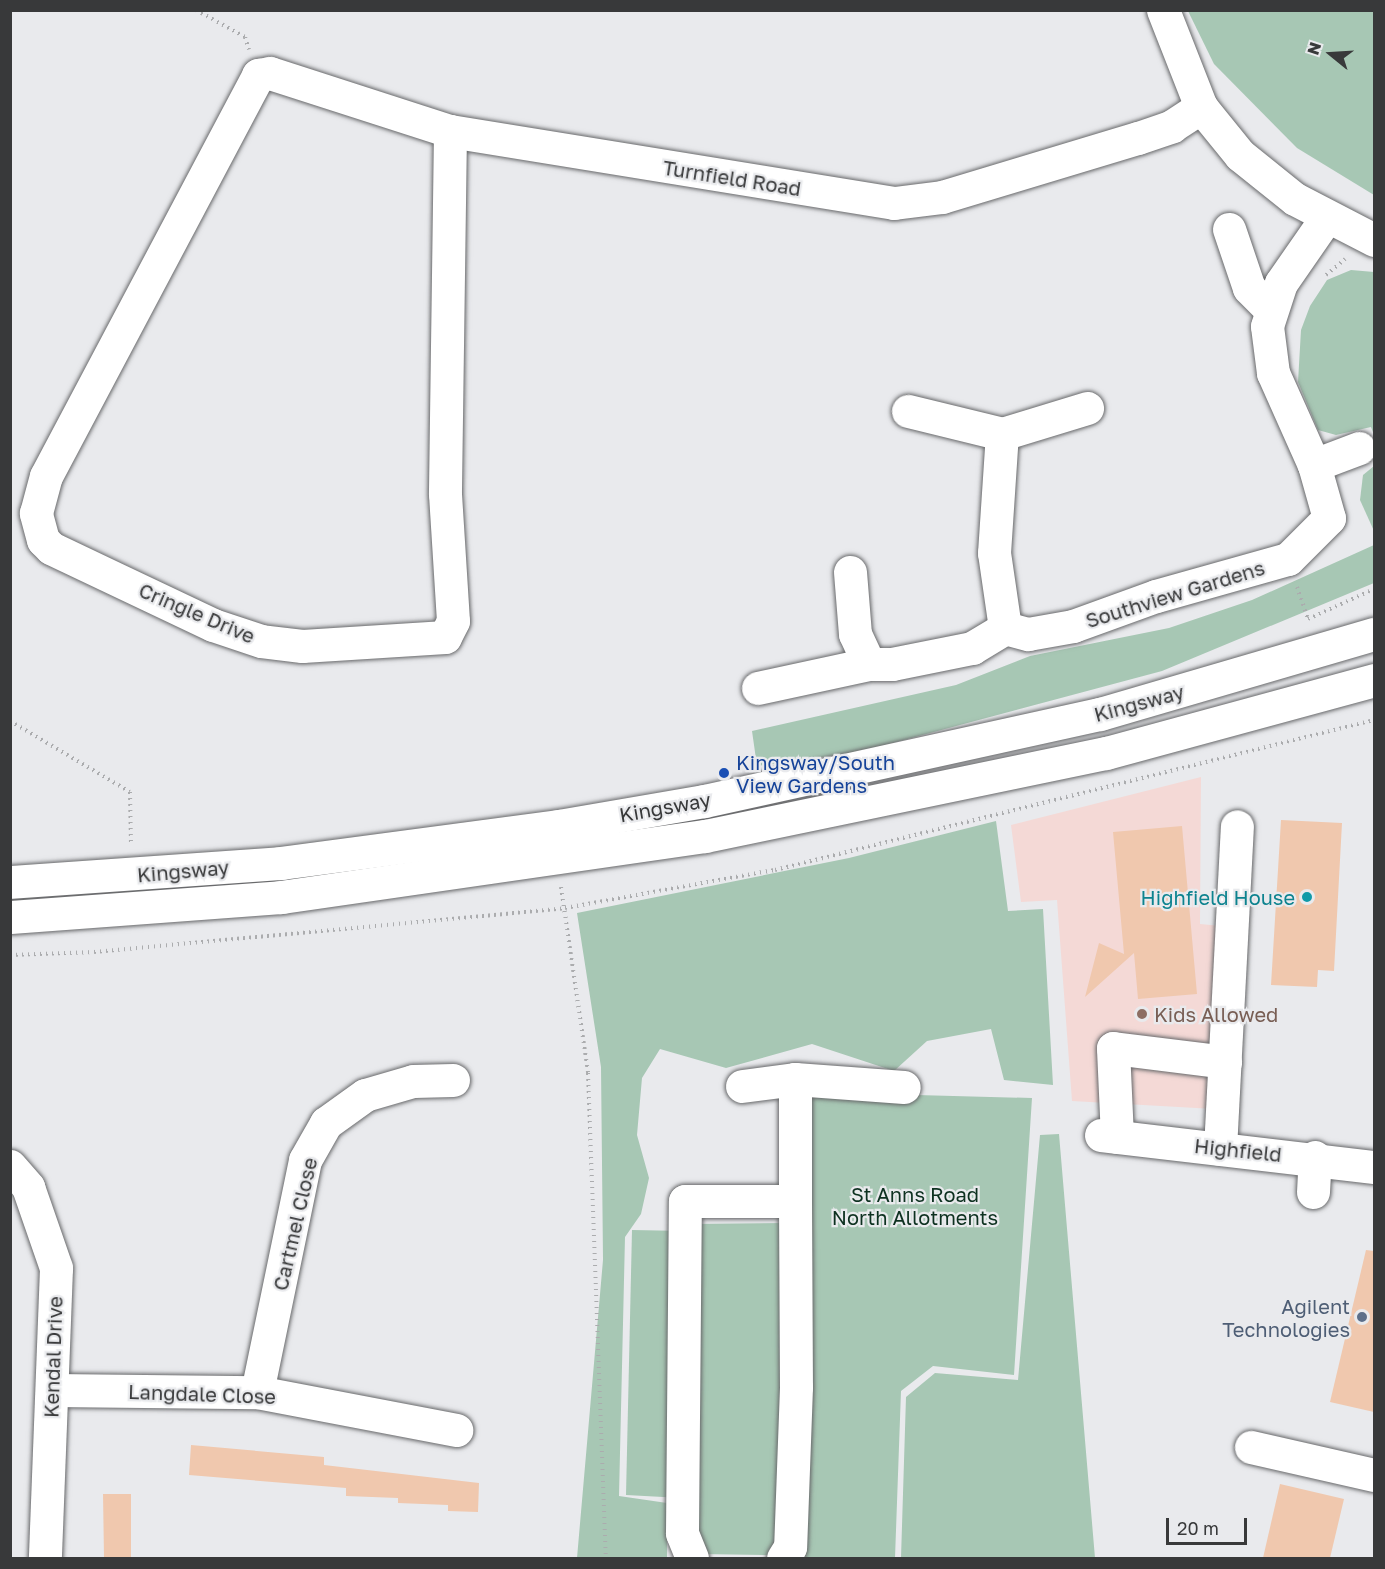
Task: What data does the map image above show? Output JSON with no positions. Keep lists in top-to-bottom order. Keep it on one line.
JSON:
{"streets":{"main road":["Turnfield Road","Southview Gardens","Cringle Drive","Kingsway","Highfield","Cartmel Close","Kendal Drive","Langdale Close"]},"crossings":[["Turnfield Road","Cringle Drive"],["Cartmel Close","Langdale Close"],["Kendal Drive","Langdale Close"]],"parks":["St Anns Road North Allotments"],"places":["Kingsway/South View Gardens","Highfield House","Kids Allowed","Agilent Technologies"],"scale_bar":"20 m","north":"left"}
